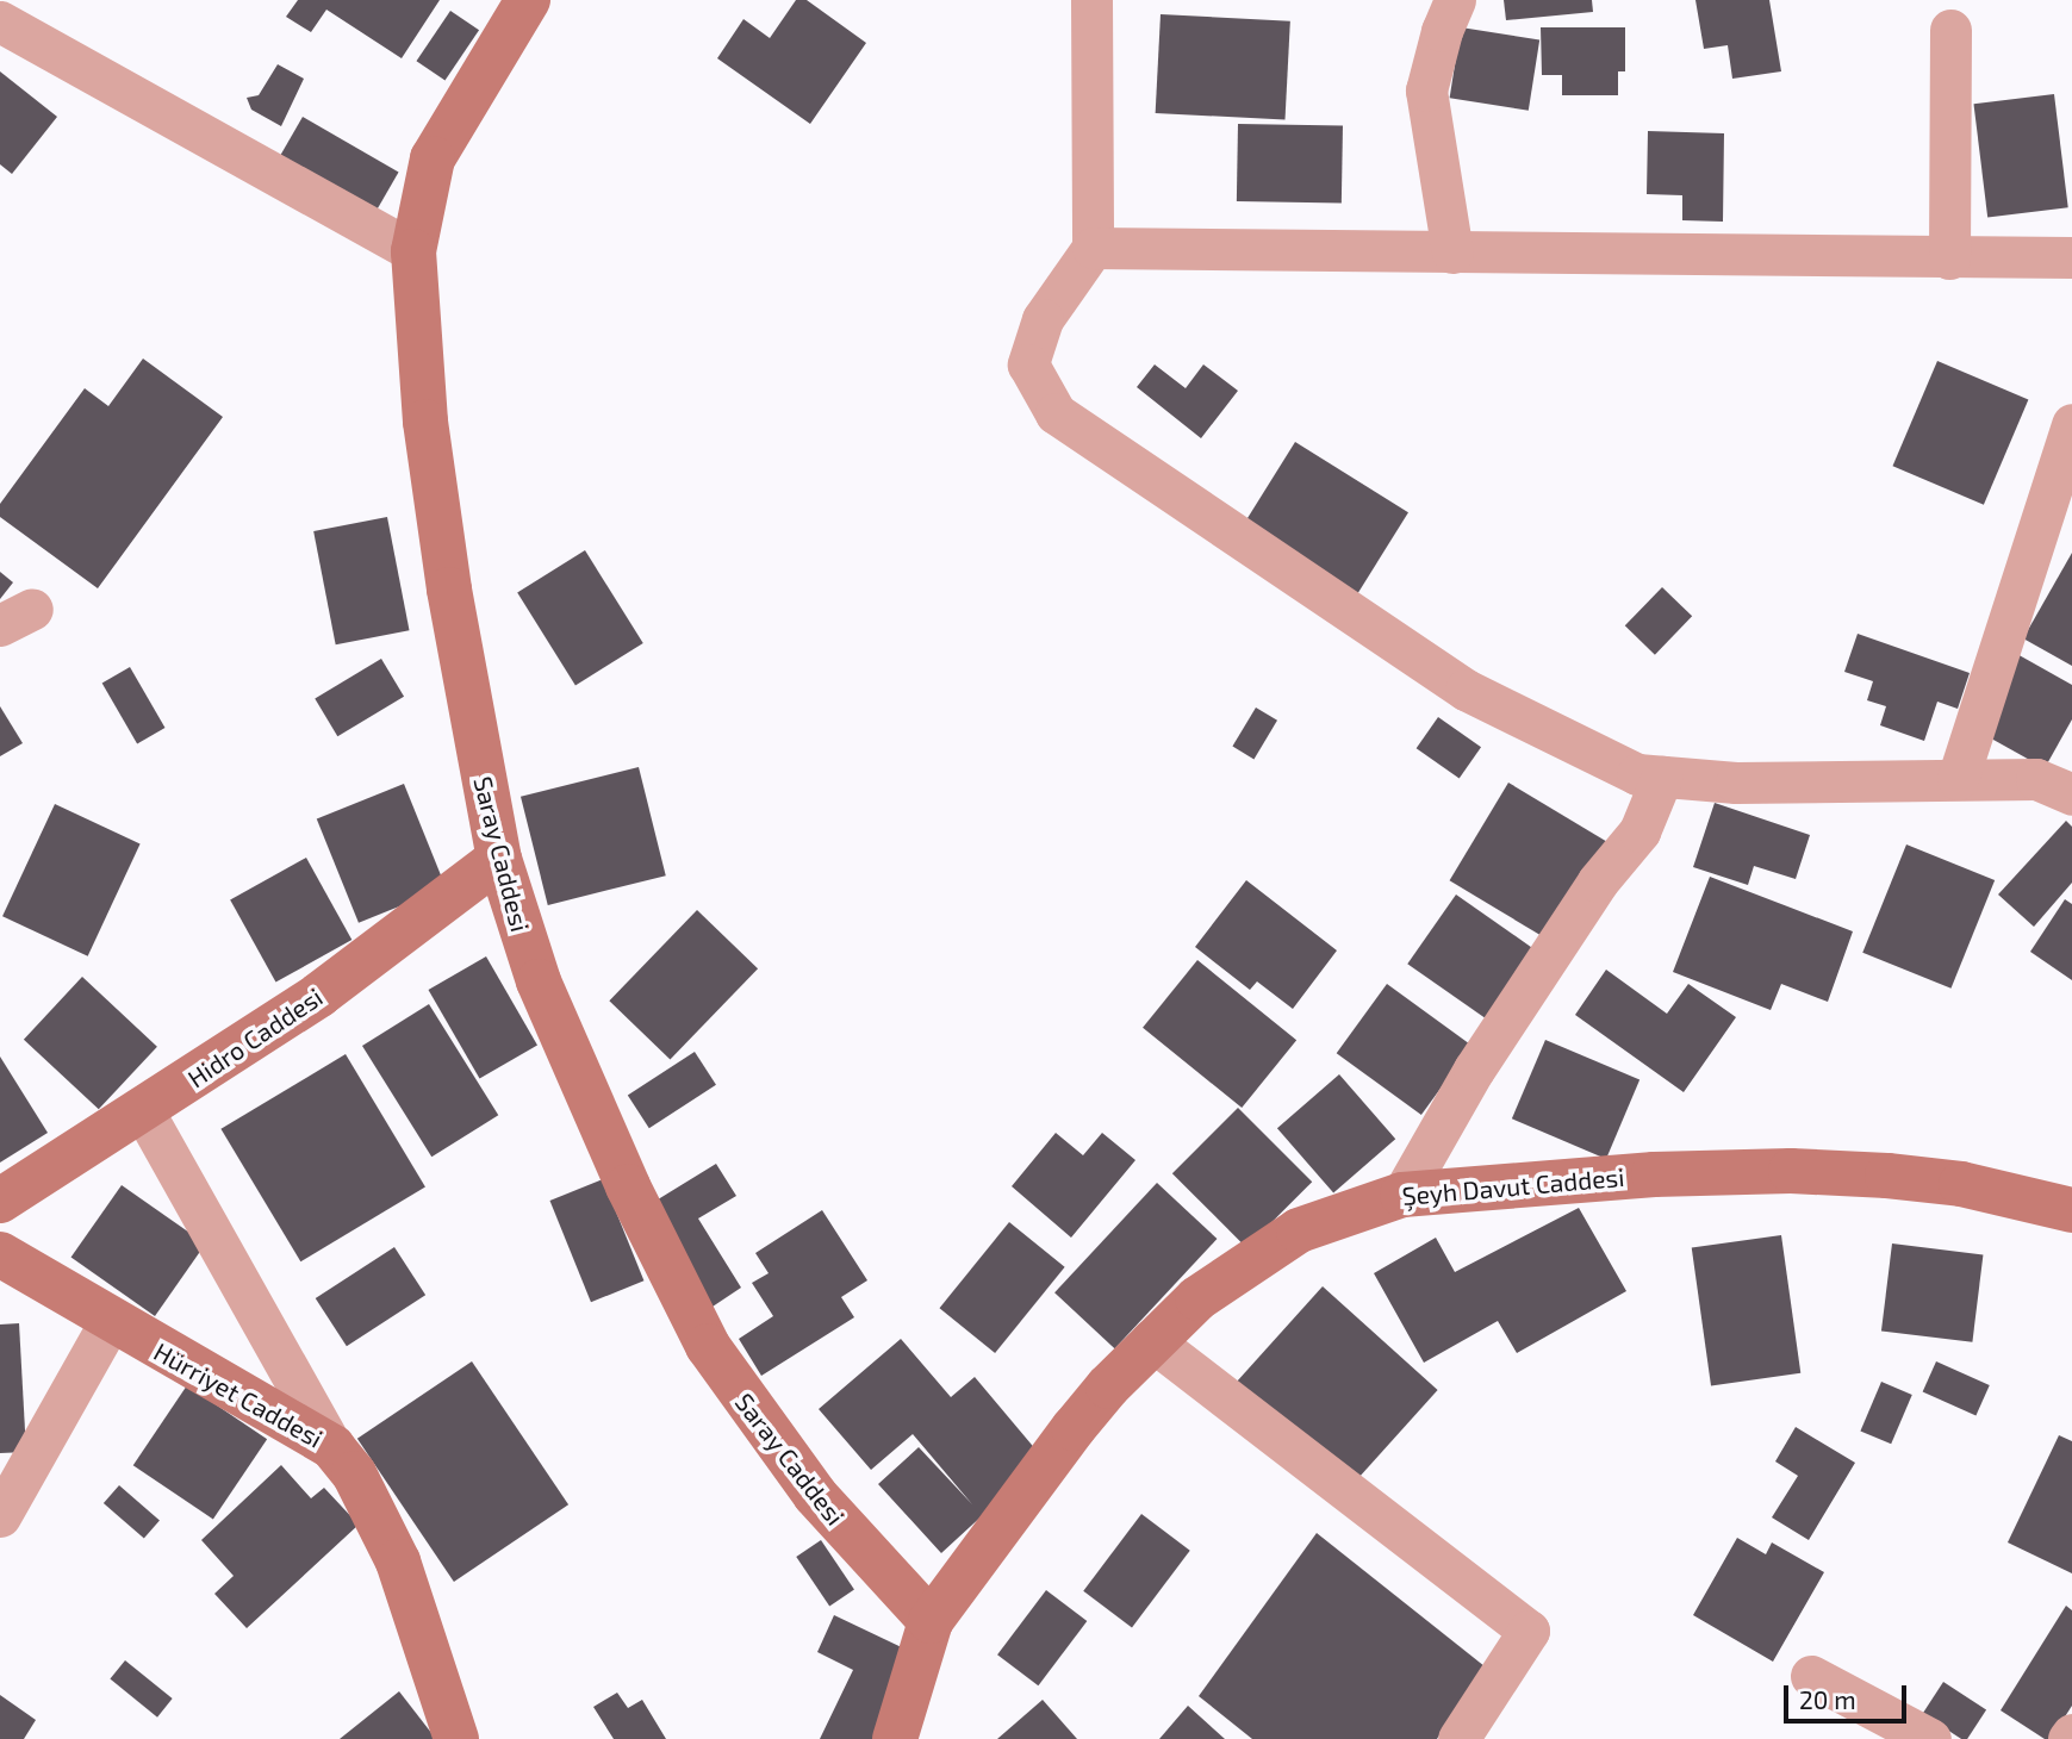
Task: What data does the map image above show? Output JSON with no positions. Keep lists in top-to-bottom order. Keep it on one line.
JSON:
{"streets":{"street":["Saray Caddesi","Hidro Caddesi","Şeyh Davut Caddesi","Hürriyet Caddesi"]},"crossings":[["Saray Caddesi","Hidro Caddesi"],["Saray Caddesi","Şeyh Davut Caddesi"]],"scale_bar":"20 m"}
